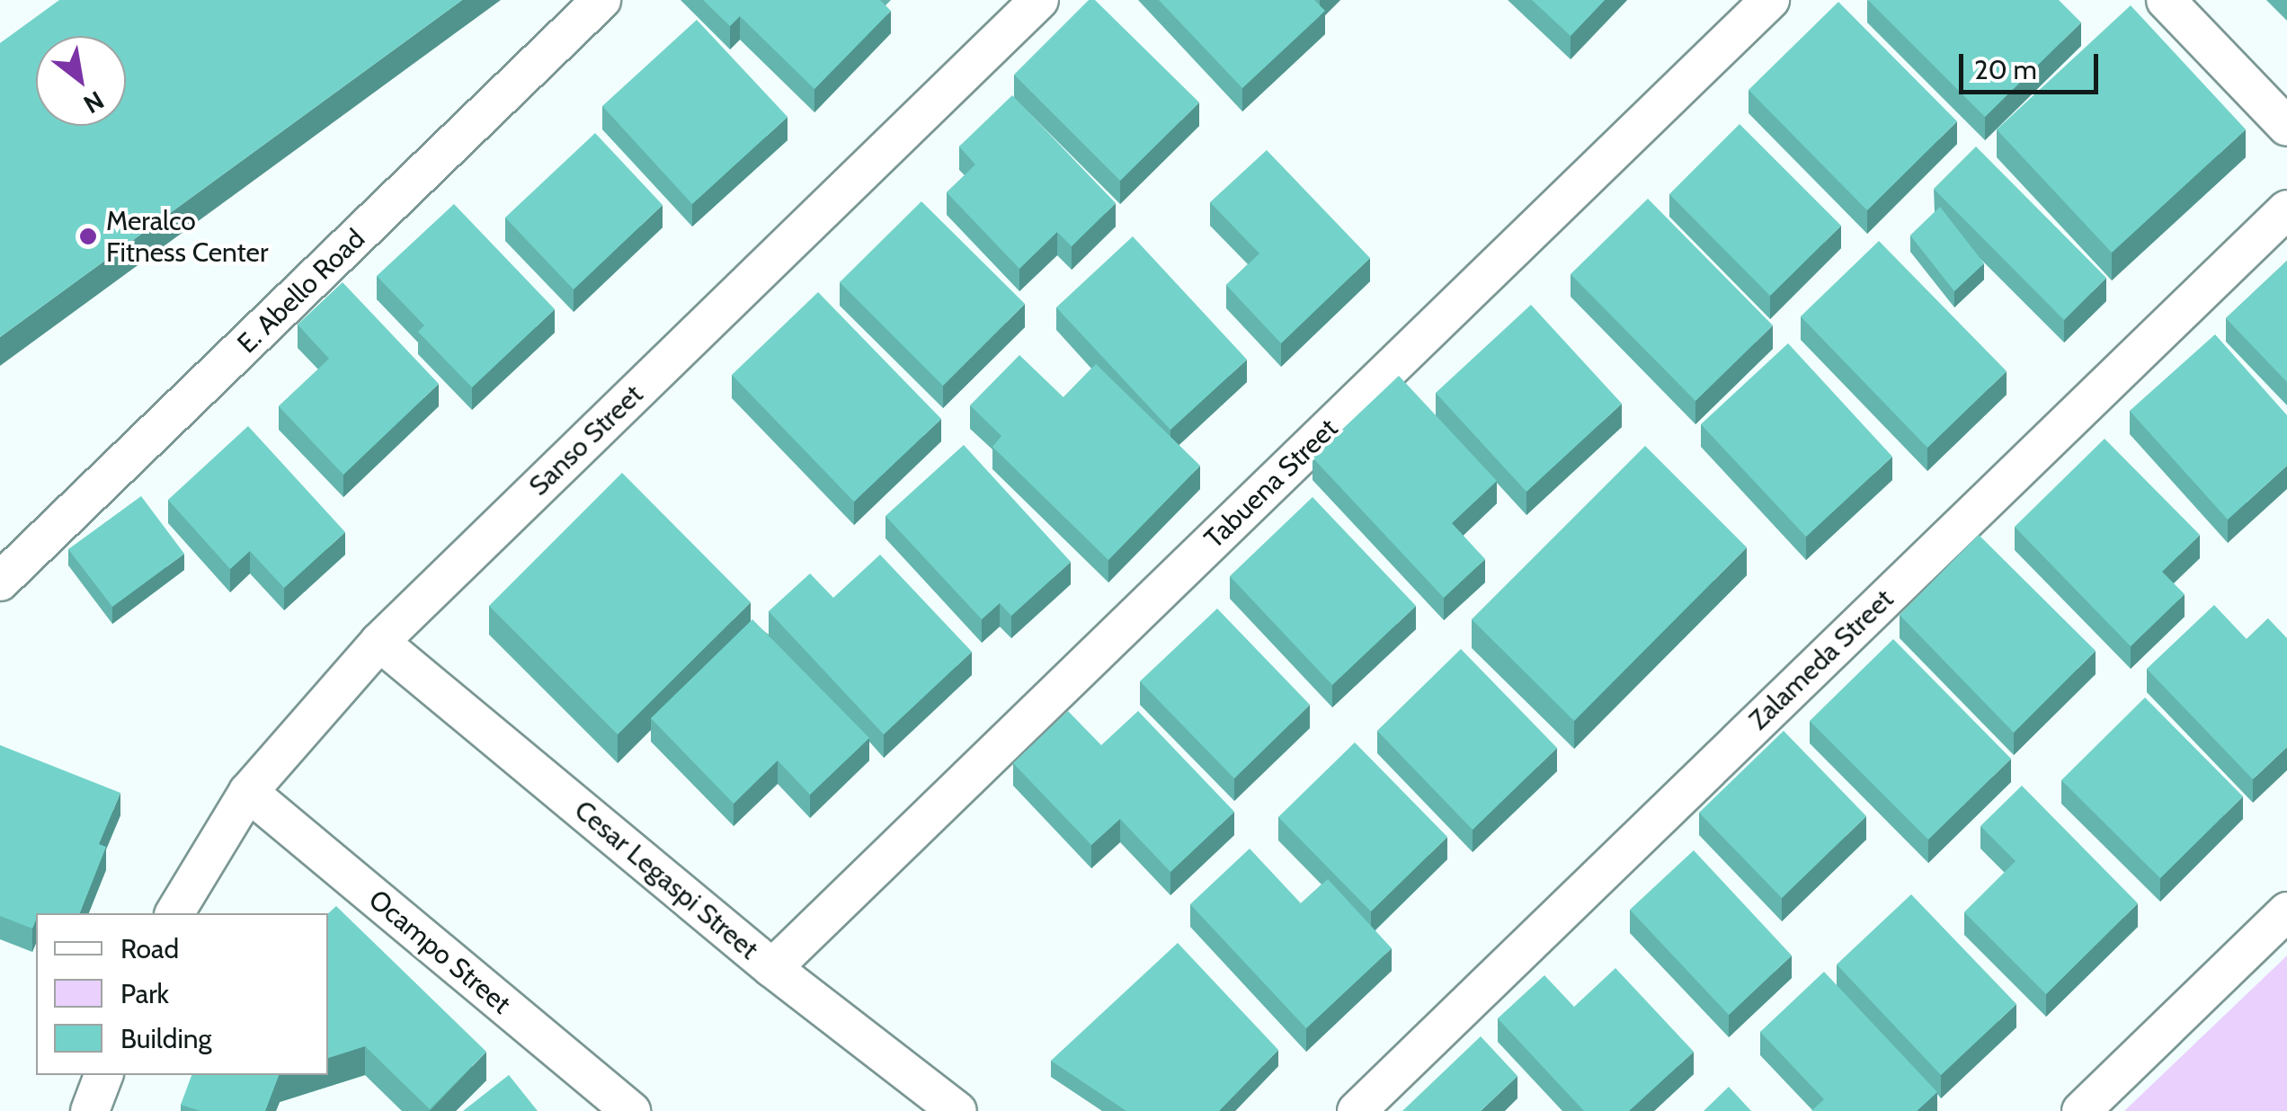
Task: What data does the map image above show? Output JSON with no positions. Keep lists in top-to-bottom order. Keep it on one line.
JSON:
{"streets":{"street":["E. Abello Road","Sanso Street","Tabuena Street","Zalameda Street","Cesar Legaspi Street","Ocampo Street"]},"crossings":[["Sanso Street","Cesar Legaspi Street"],["Sanso Street","Ocampo Street"],["Tabuena Street","Cesar Legaspi Street"]],"places":["Meralco Fitness Center"],"legend":["Road","Park","Building"],"scale_bar":"20 m","north":"bottom right"}
